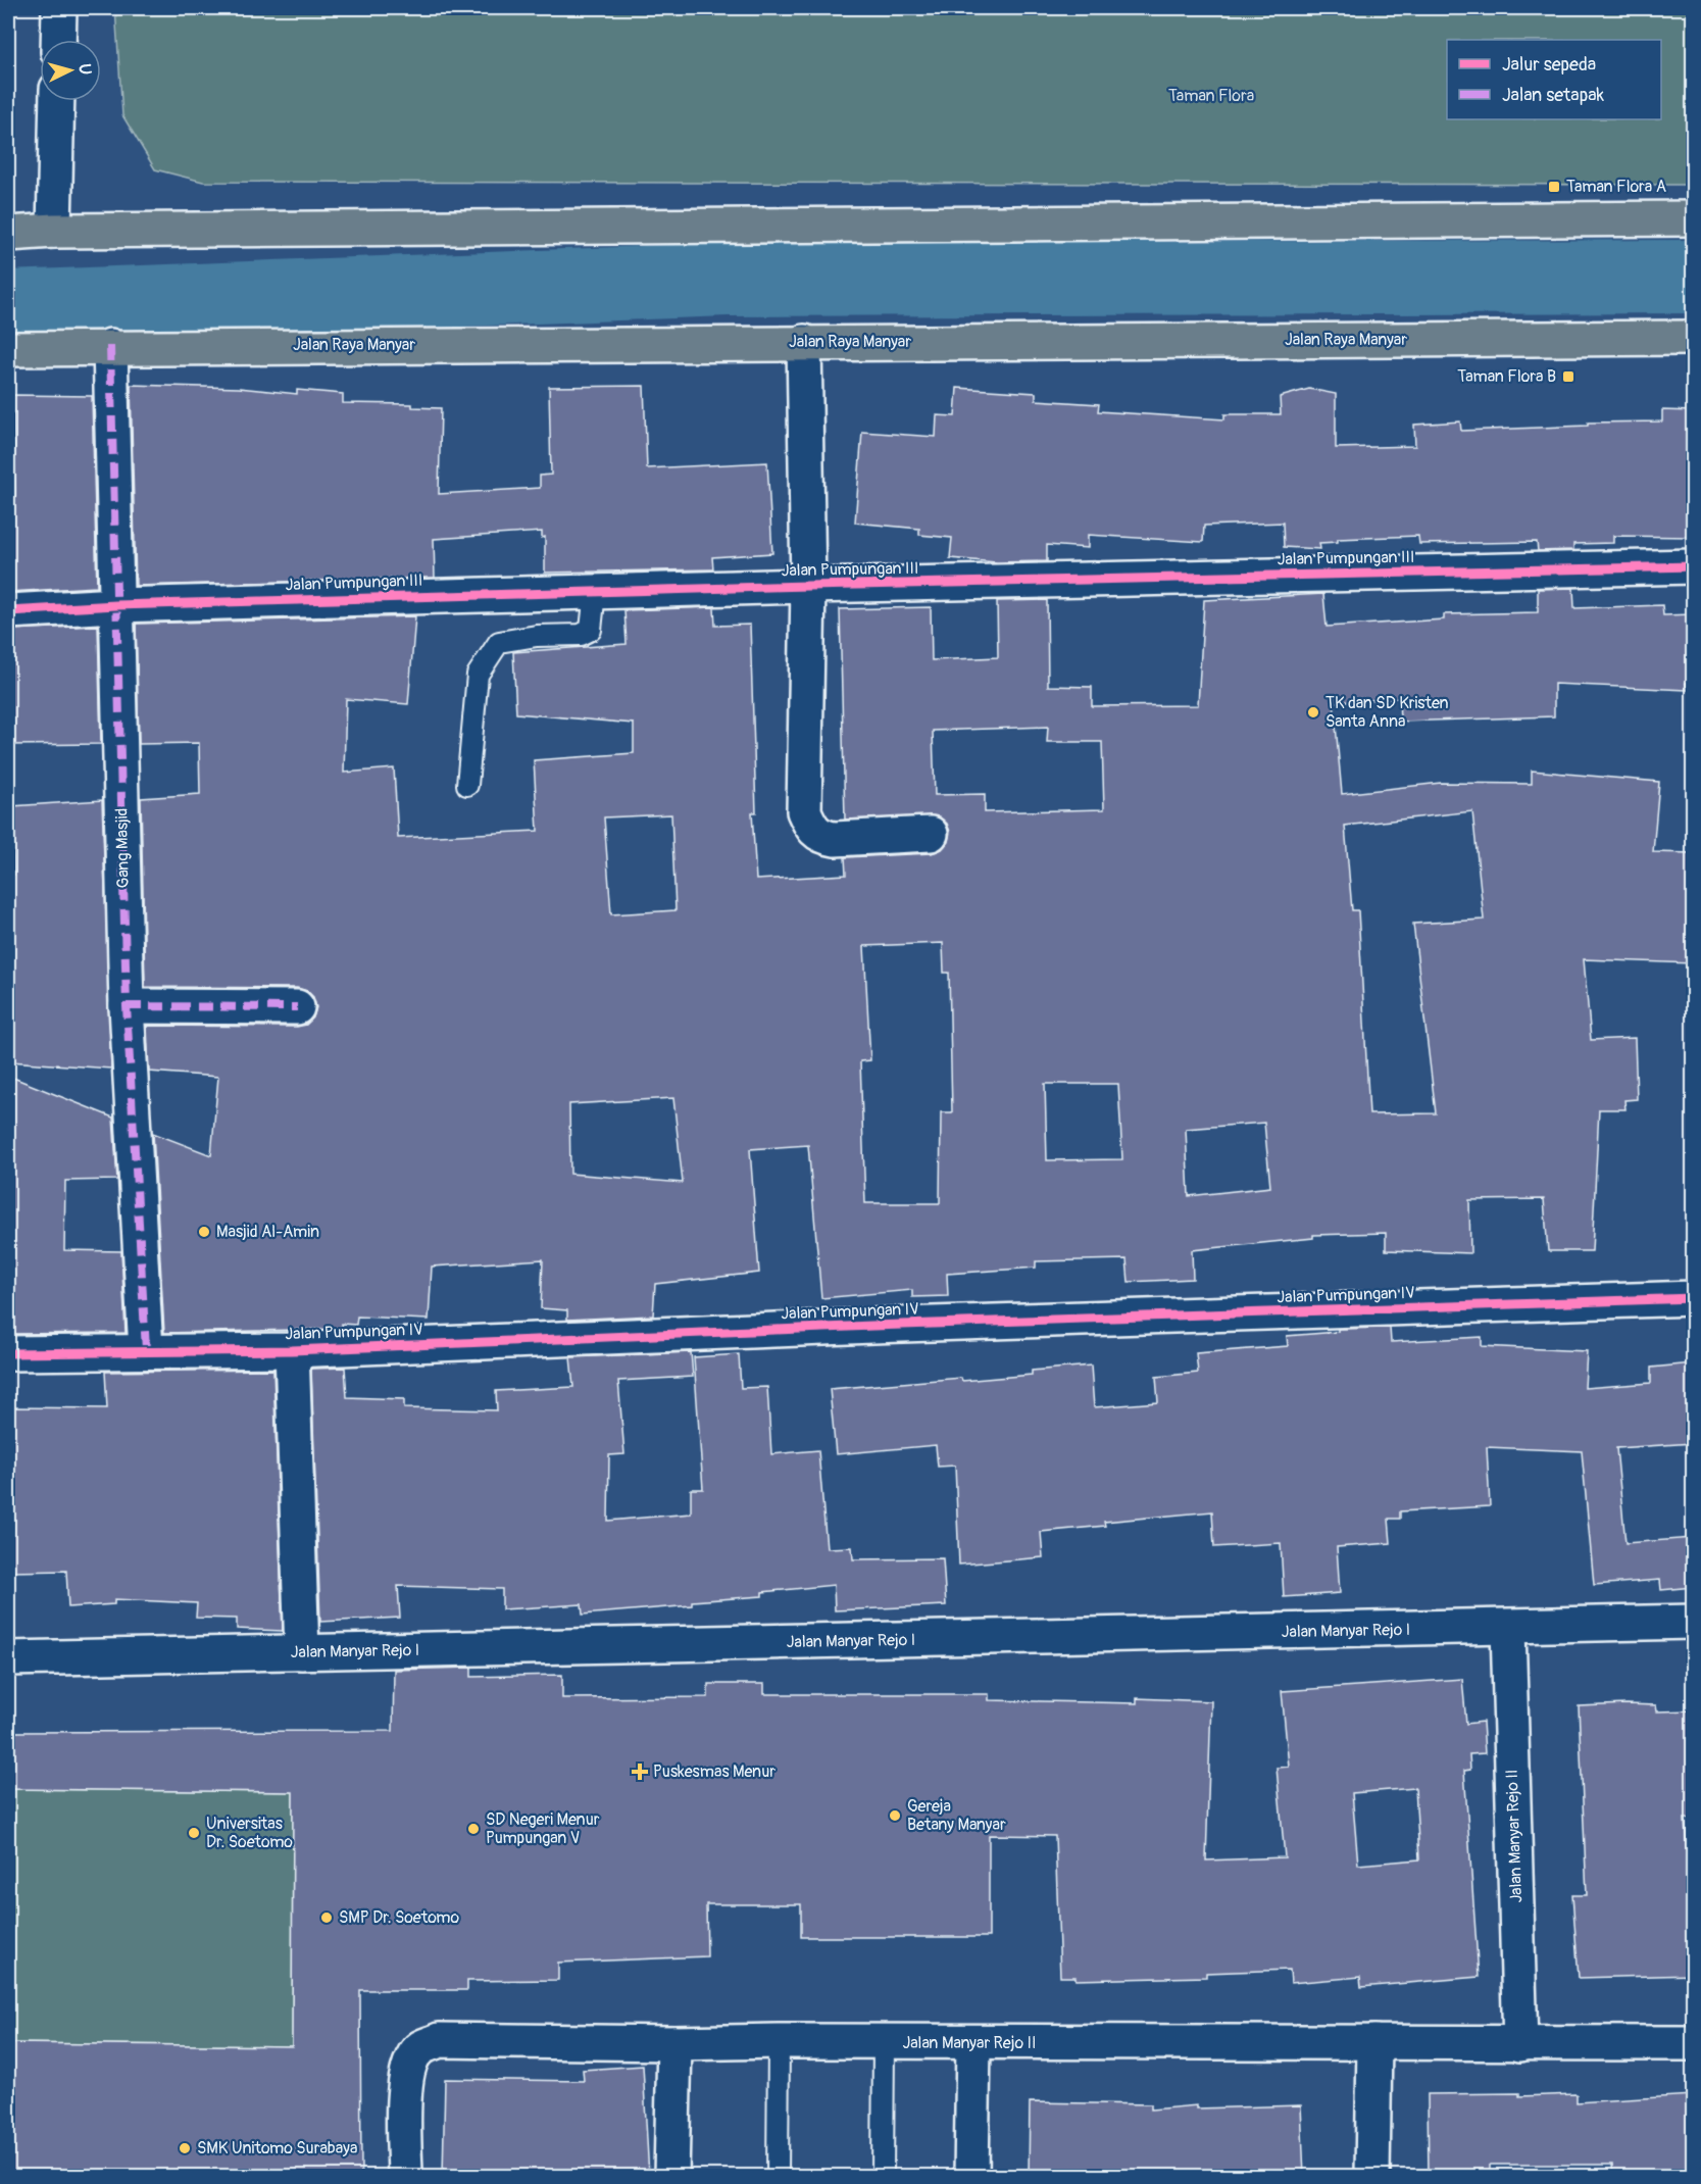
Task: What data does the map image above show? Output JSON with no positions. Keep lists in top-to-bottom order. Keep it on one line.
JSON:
{"streets":{"main road":["Jalan Raya Manyar"],"street":["Jalan Pumpungan III","Gang Masjid","Jalan Pumpungan IV","Jalan Manyar Rejo I","Jalan Manyar Rejo II"]},"crossings":[["Jalan Raya Manyar","Gang Masjid"],["Jalan Pumpungan III","Gang Masjid"],["Gang Masjid","Jalan Pumpungan IV"],["Jalan Manyar Rejo I","Jalan Manyar Rejo II"]],"parks":["Taman Flora"],"places":{"transit":["Taman Flora A","Taman Flora B"],"other":["TK dan SD Kristen Santa Anna","Masjid Al-Amin","Gereja Betany Manyar","SD Negeri Menur Pumpungan V","Universitas Dr. Soetomo","SMP Dr. Soetomo","SMK Unitomo Surabaya"],"health":["Puskesmas Menur"]},"legend":["Jalur sepeda","Jalan setapak"],"north":"right"}
